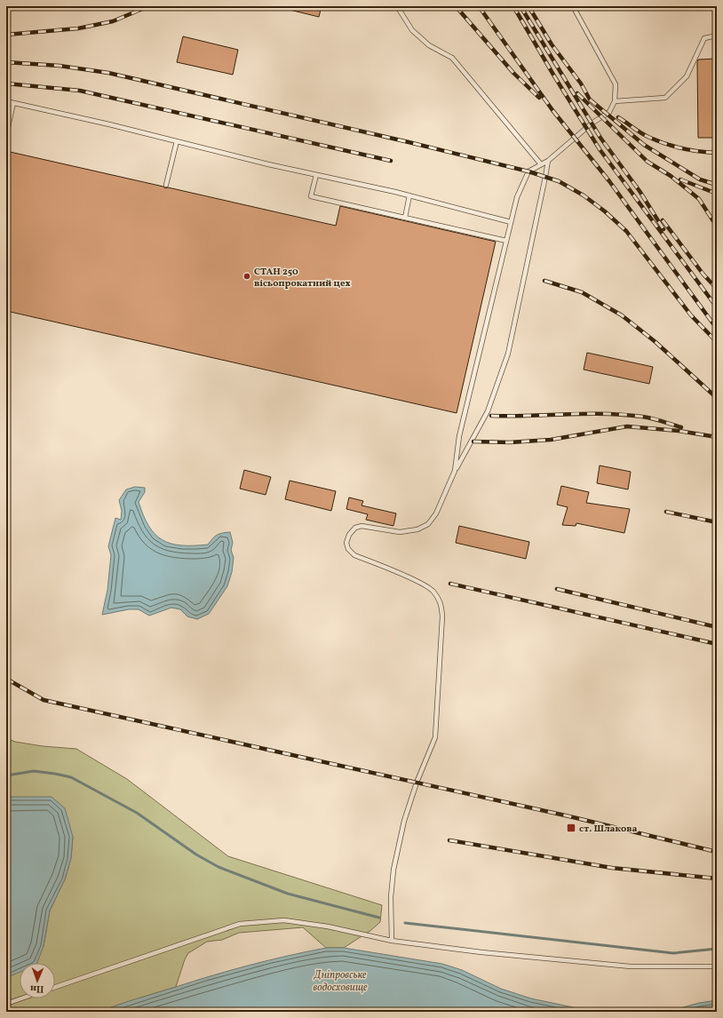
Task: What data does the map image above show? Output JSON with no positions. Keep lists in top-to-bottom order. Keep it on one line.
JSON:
{"water":["Дніпровське водосховище"],"places":{"other":["СТАН 250 вісьопрокатний цех"],"transit":["ст. Шлакова"]},"north":"bottom"}
